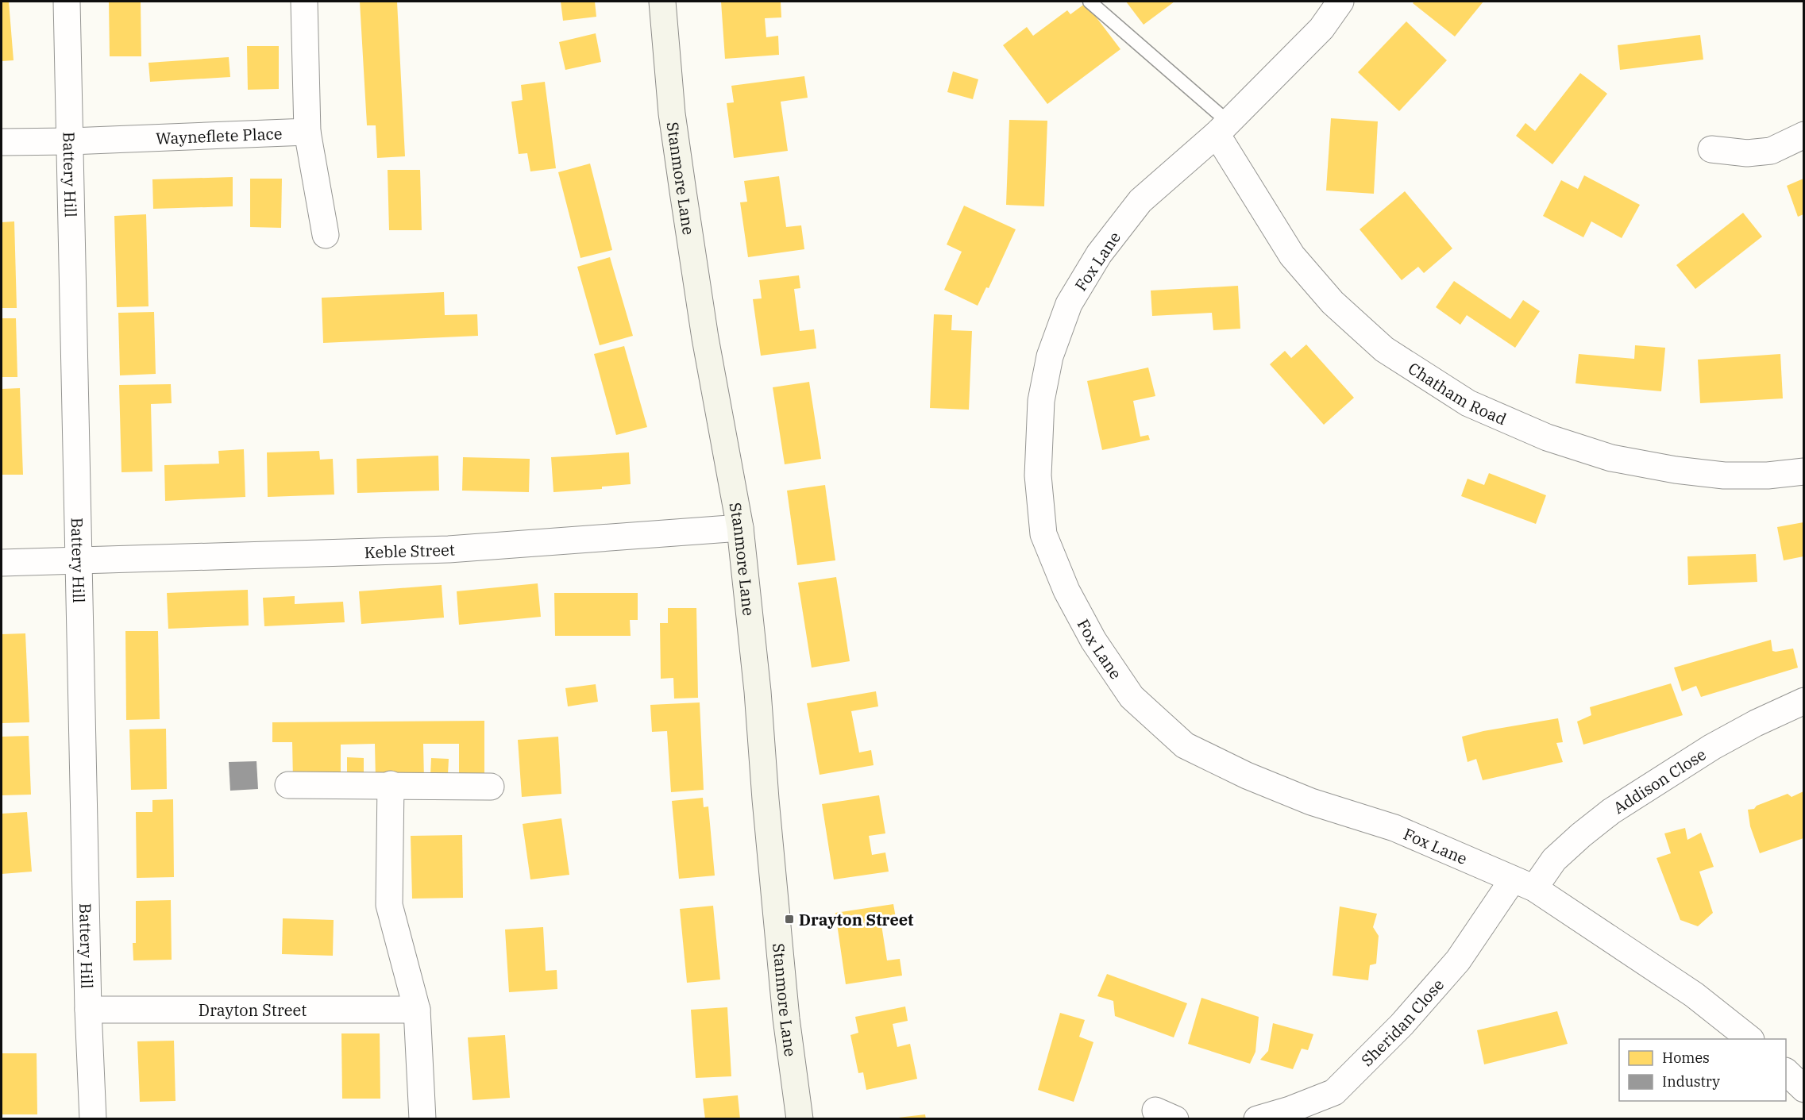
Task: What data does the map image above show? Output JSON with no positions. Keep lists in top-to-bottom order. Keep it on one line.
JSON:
{"streets":{"street":["Wayneflete Place","Battery Hill","Stanmore Lane","Fox Lane","Chatham Road","Keble Street","Addison Close","Drayton Street","Sheridan Close"]},"crossings":[["Wayneflete Place","Battery Hill"],["Battery Hill","Keble Street"],["Battery Hill","Drayton Street"],["Stanmore Lane","Keble Street"],["Fox Lane","Chatham Road"],["Fox Lane","Addison Close"],["Fox Lane","Sheridan Close"],["Addison Close","Sheridan Close"]],"places":{"transit":["Drayton Street"]},"legend":["Homes","Industry"]}
